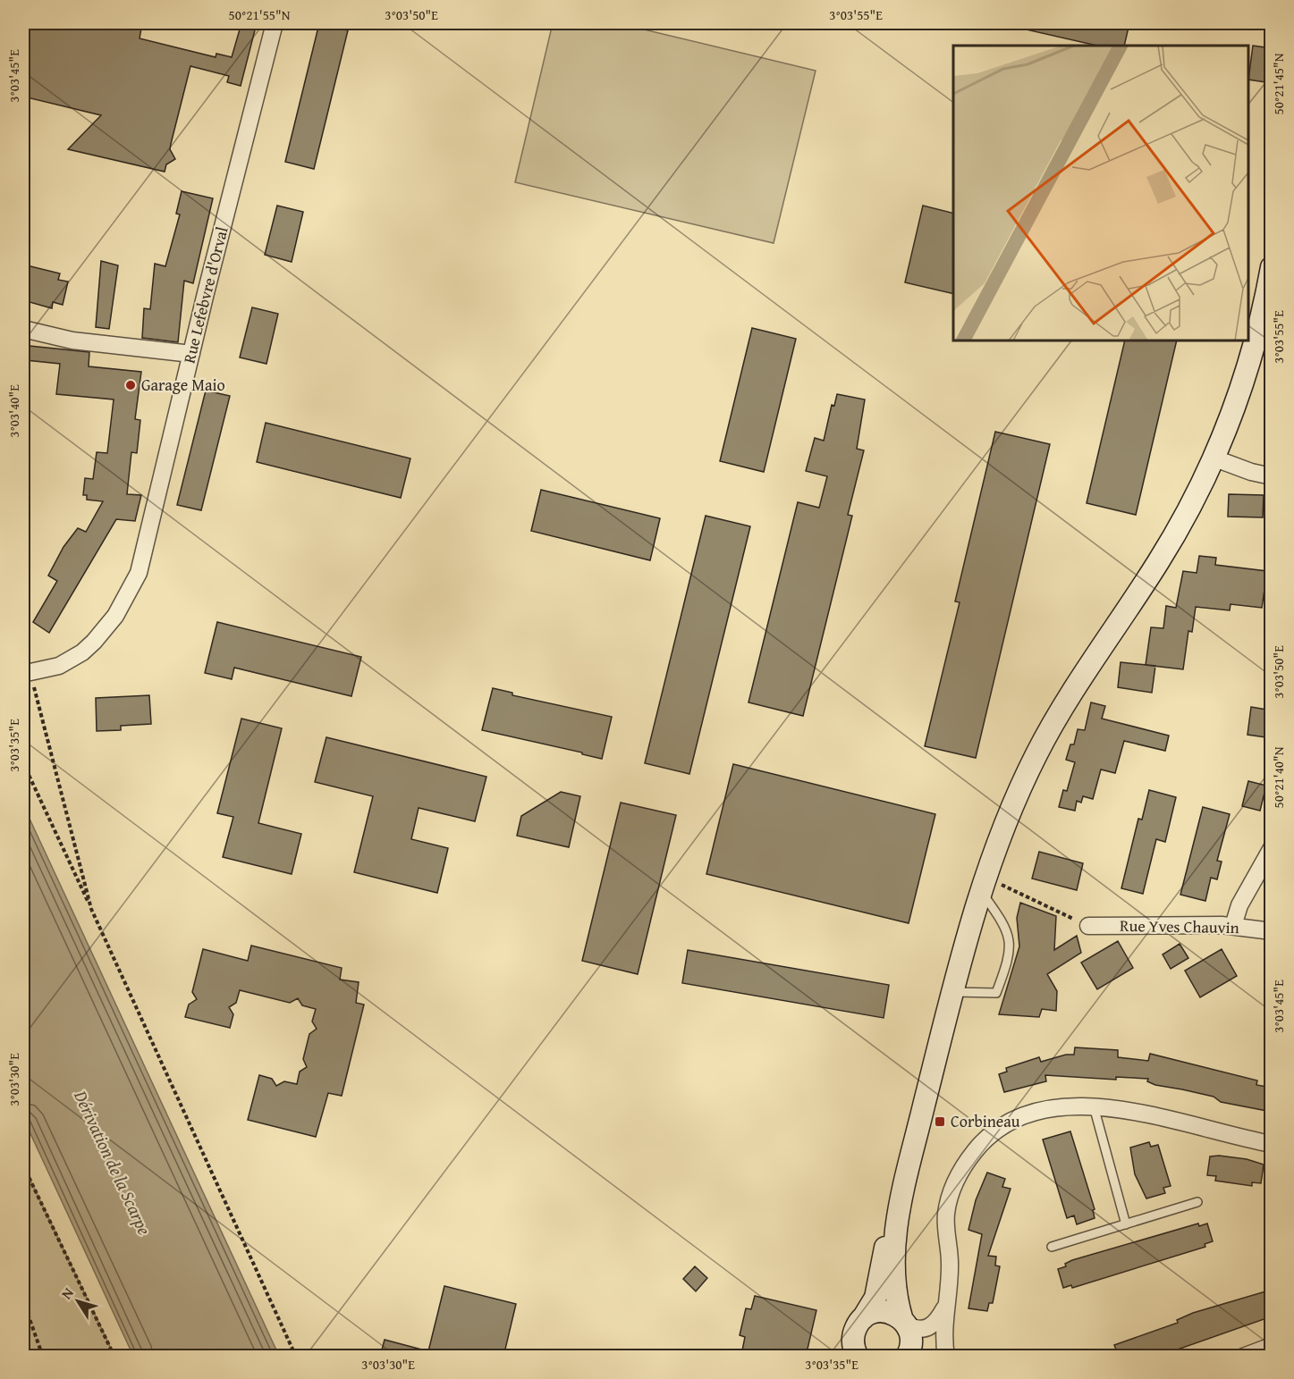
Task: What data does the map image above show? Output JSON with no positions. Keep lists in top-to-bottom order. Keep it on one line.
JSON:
{"streets":{"street":["Rue Lefebvre d'Orval","Rue Yves Chauvin"]},"water":["Dérivation de la Scarpe"],"places":{"other":["Garage Maio"],"transit":["Corbineau"]},"north":"top left","coordinates":["50°21'55\"N","3°03'50\"E","3°03'55\"E","3°03'45\"E","50°21'45\"N","3°03'40\"E","3°03'35\"E","50°21'40\"N","3°03'30\"E"]}
